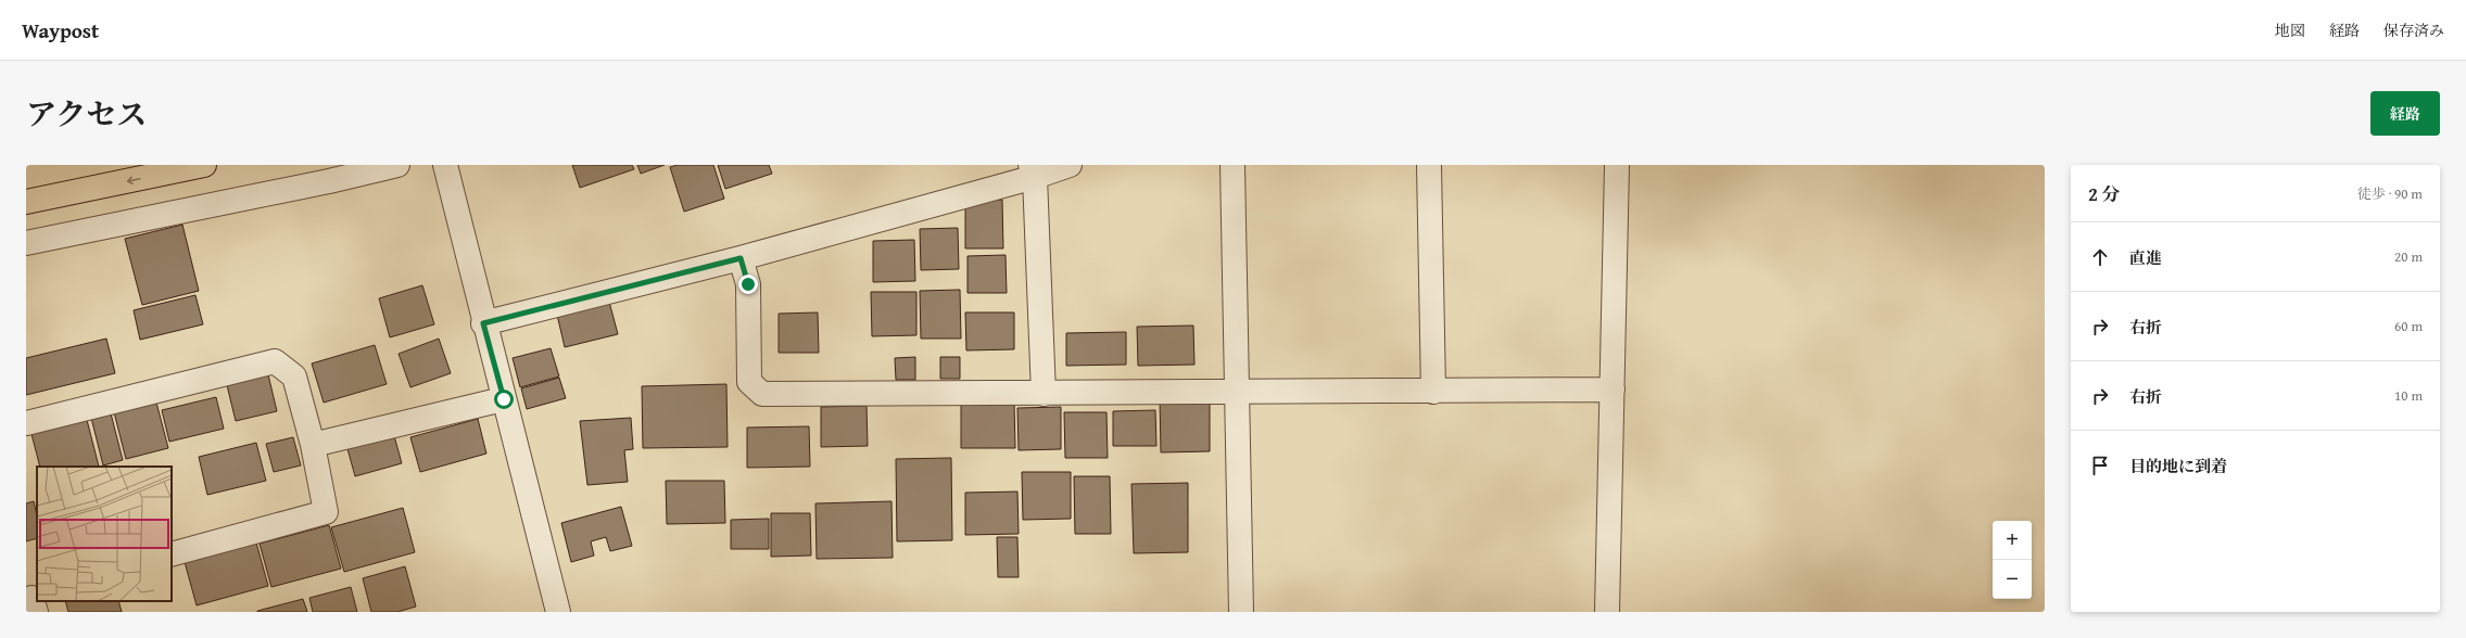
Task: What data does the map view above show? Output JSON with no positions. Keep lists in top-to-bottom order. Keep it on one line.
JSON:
{"page":{"header":"Waypost","nav":["地図","経路","保存済み"],"title":"アクセス","buttons":"経路","heading":["2 分","徒歩 · 90 m"],"list":[["直進","20 m"],["右折","60 m"],["右折","10 m"],"目的地に到着"],"map_buttons":["+","−"]}}
